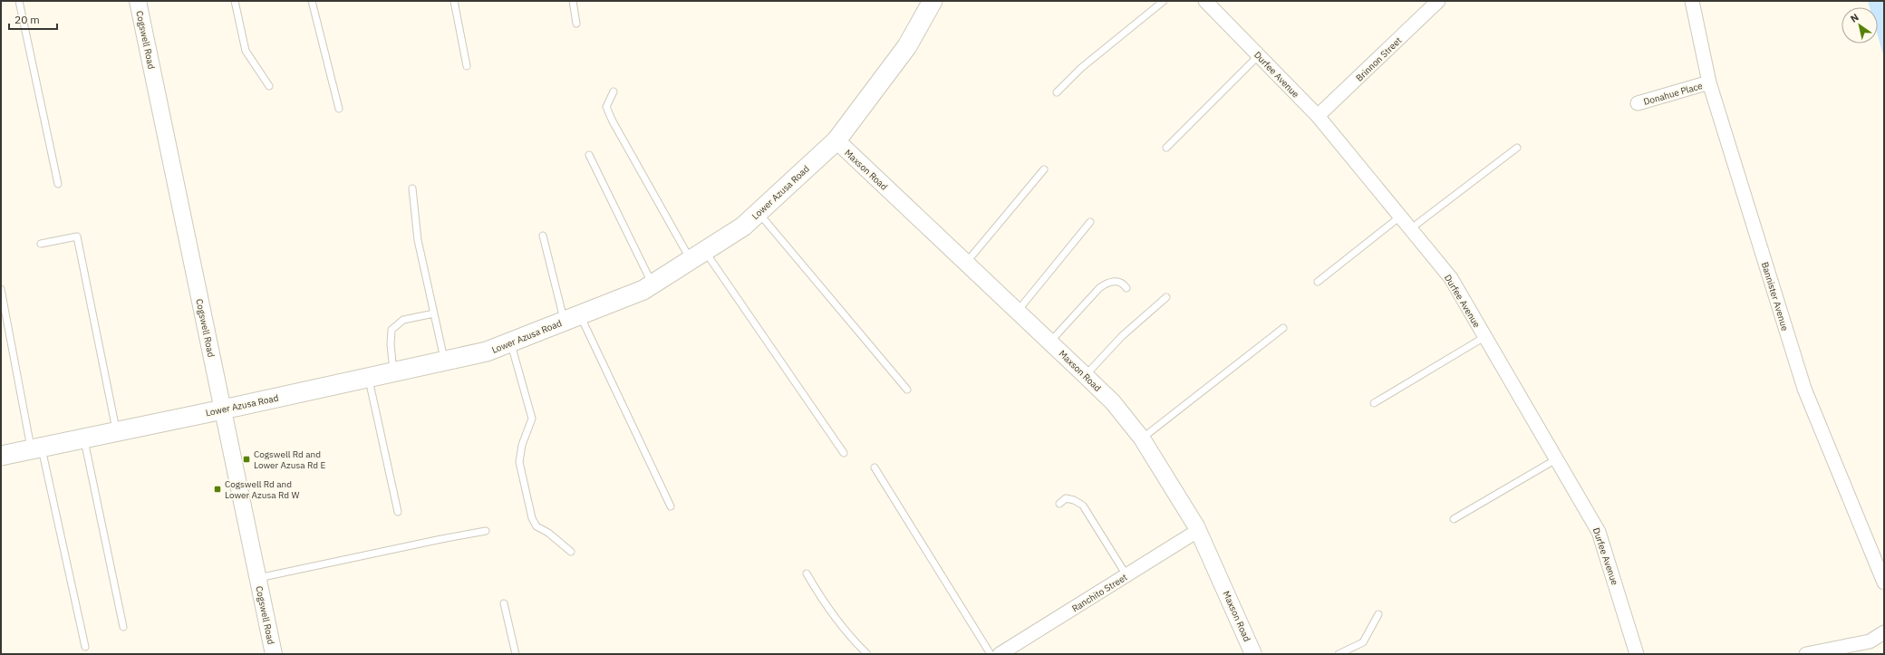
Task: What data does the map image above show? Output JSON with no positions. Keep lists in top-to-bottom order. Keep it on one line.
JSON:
{"streets":{"main road":["Lower Azusa Road"],"street":["Cogswell Road","Brinnon Street","Durfee Avenue","Donahue Place","Maxson Road","Bannister Avenue","Ranchito Street"]},"crossings":[["Cogswell Road","Lower Azusa Road"],["Brinnon Street","Durfee Avenue"],["Donahue Place","Bannister Avenue"],["Maxson Road","Lower Azusa Road"],["Maxson Road","Ranchito Street"]],"places":{"transit":["Cogswell Rd and Lower Azusa Rd E","Cogswell Rd and Lower Azusa Rd W"]},"scale_bar":"20 m","north":"top left"}
